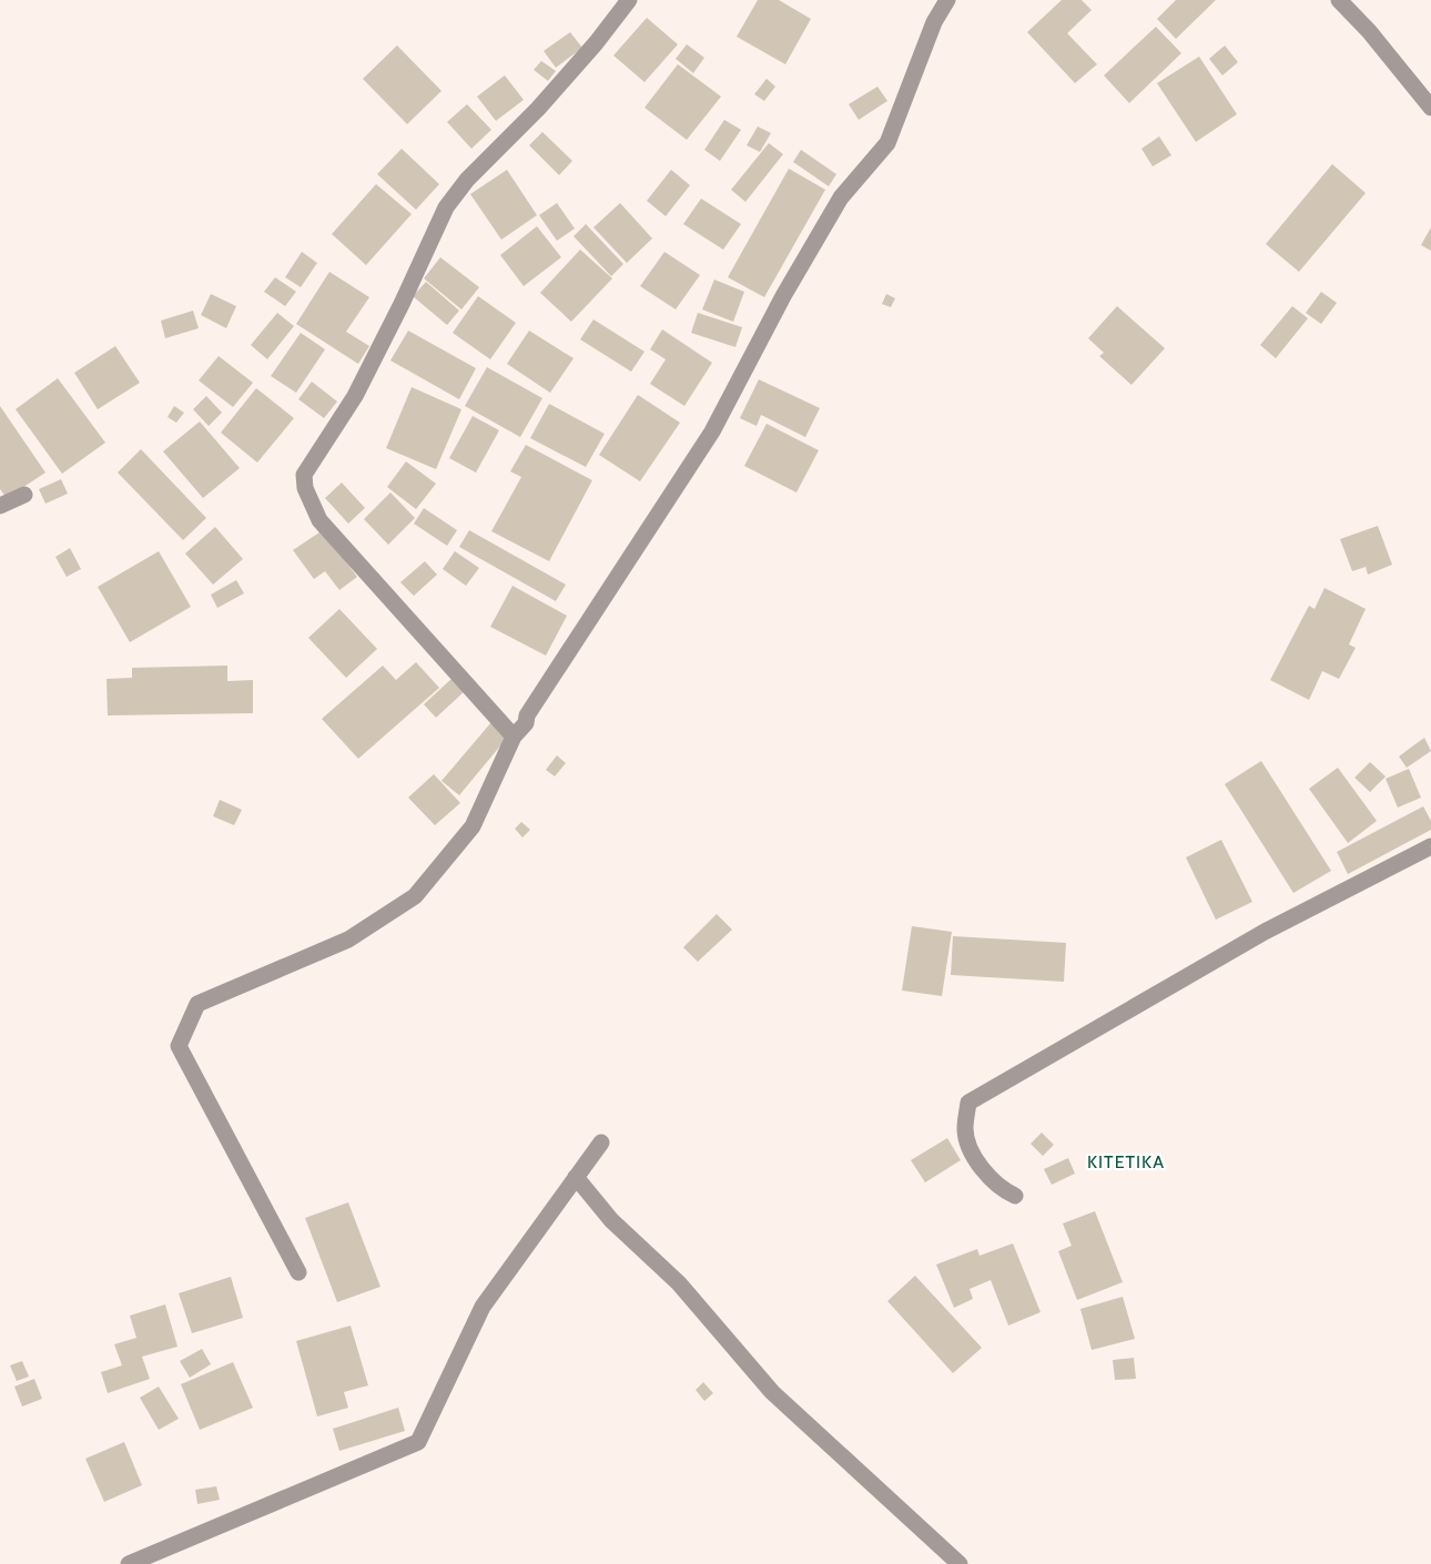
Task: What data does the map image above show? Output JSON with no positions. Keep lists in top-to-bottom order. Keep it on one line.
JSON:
{"districts":["KITETIKA"]}
